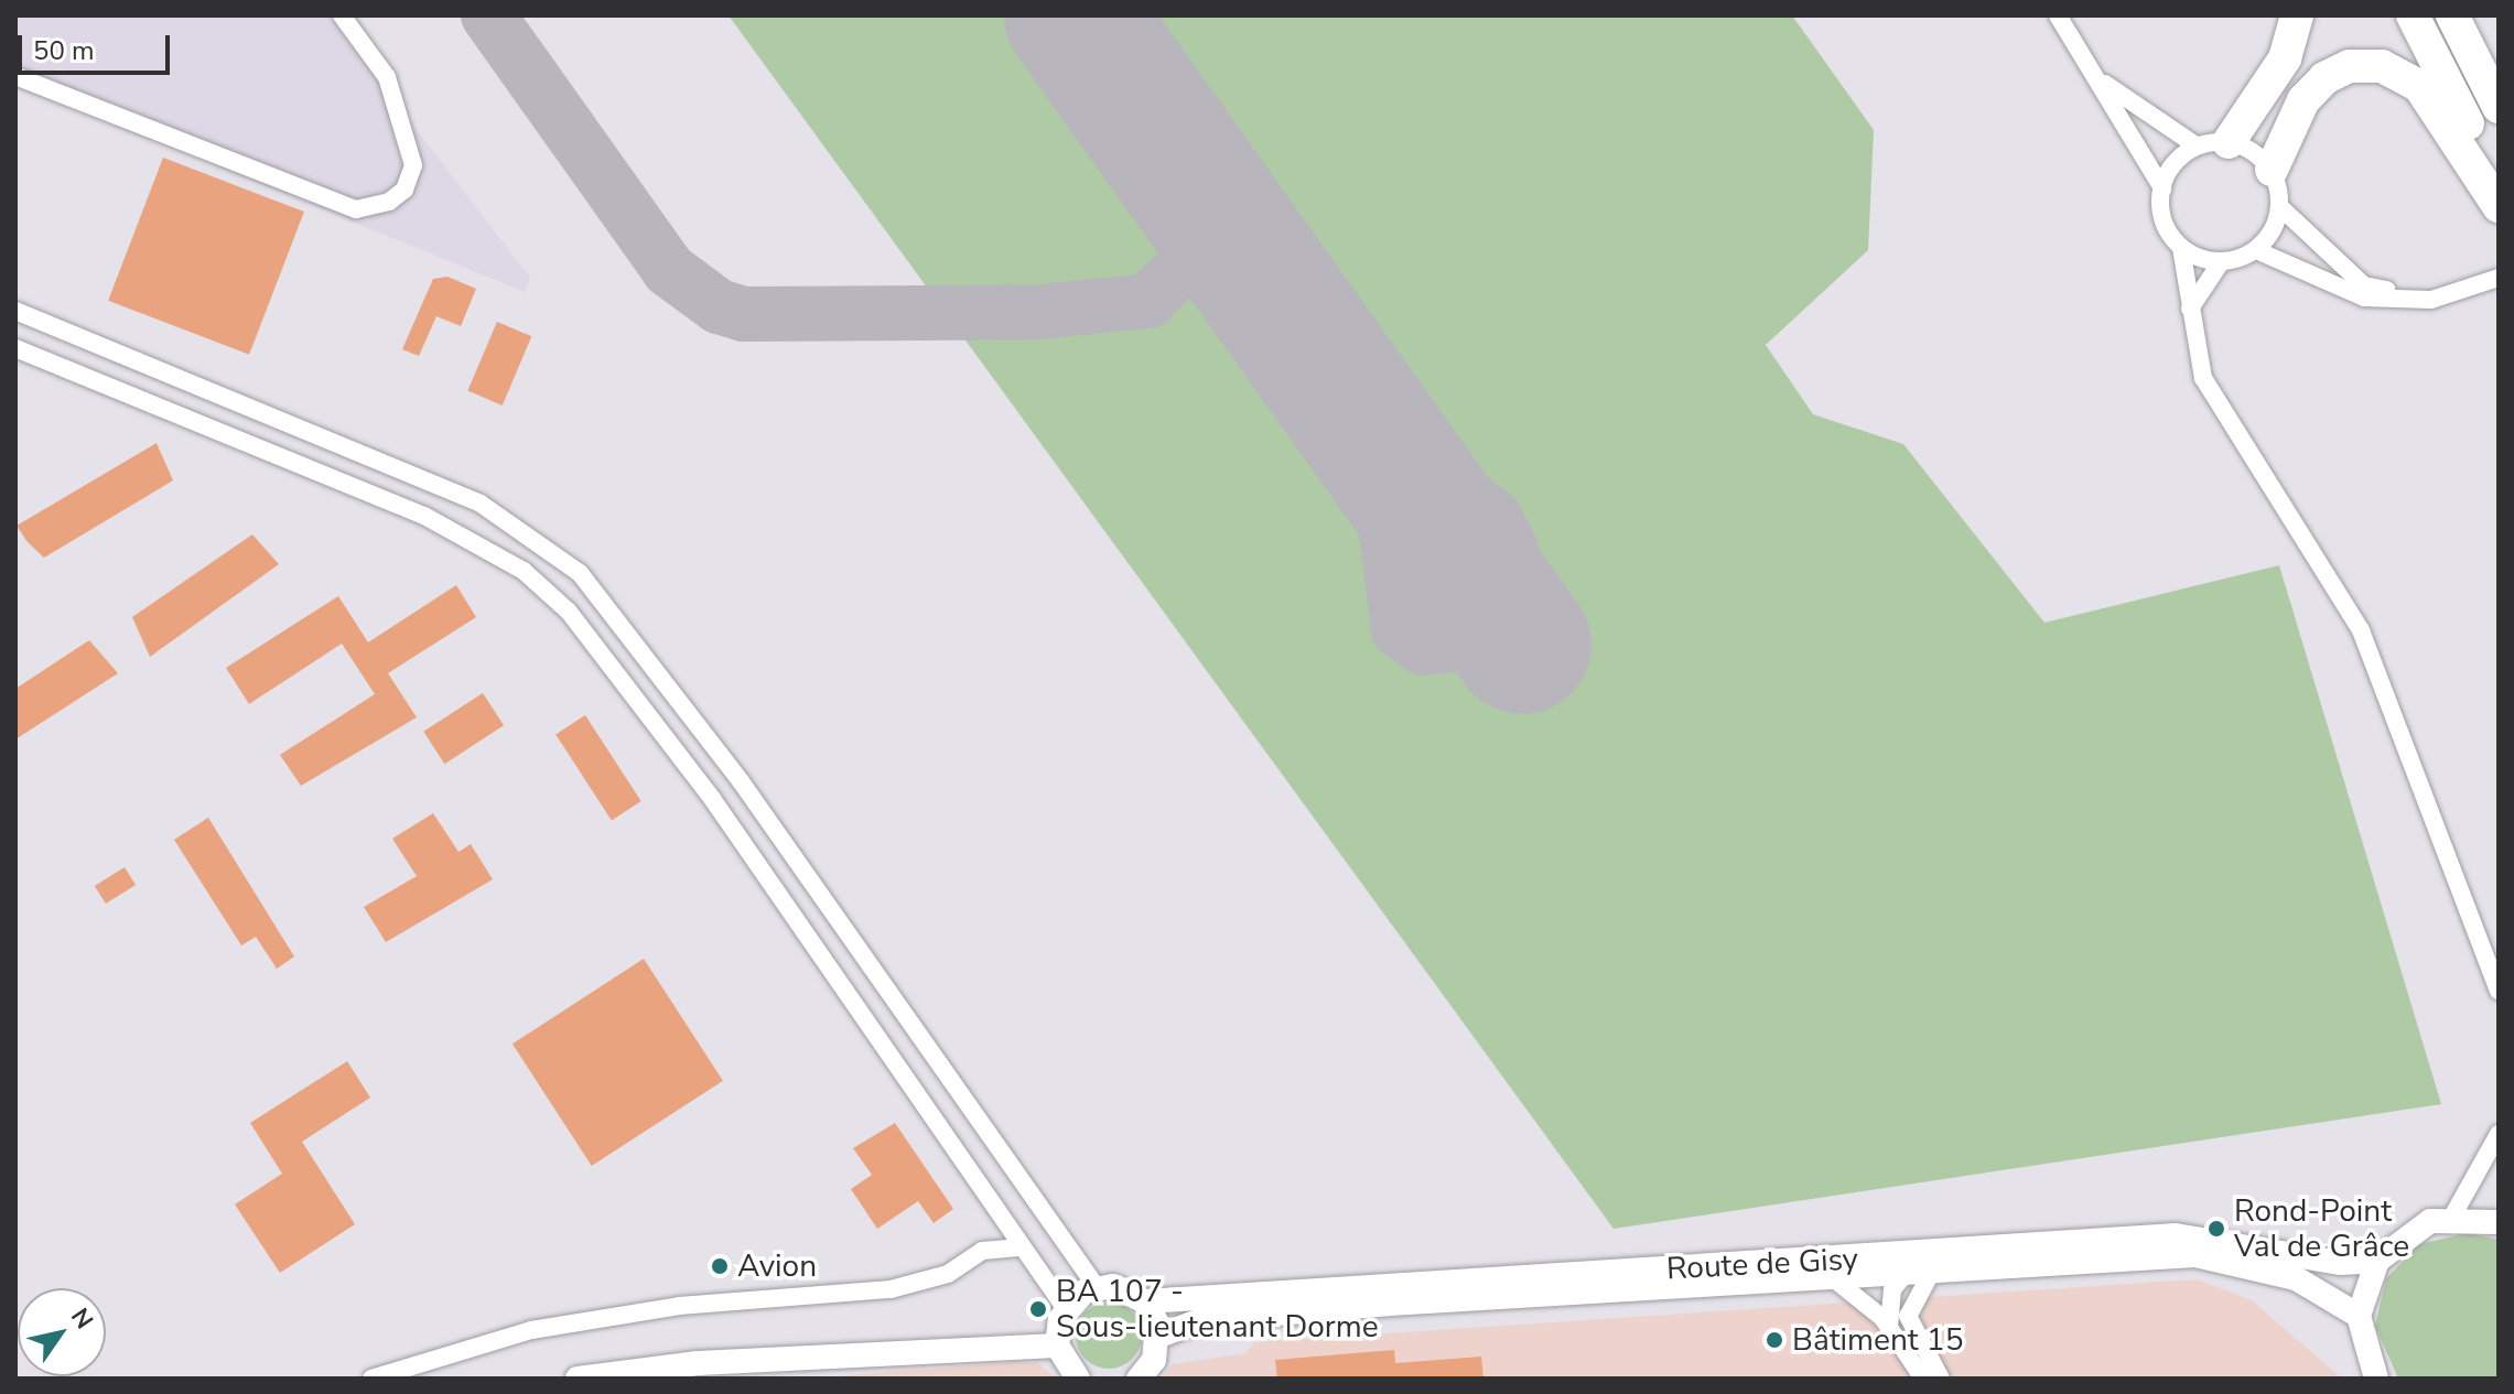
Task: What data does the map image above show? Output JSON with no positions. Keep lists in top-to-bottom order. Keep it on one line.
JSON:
{"streets":{"street":["Route de Gisy"]},"places":["Rond-Point Val de Grâce","Avion","BA 107 - Sous-lieutenant Dorme","Bâtiment 15"],"scale_bar":"50 m","north":"top right"}
